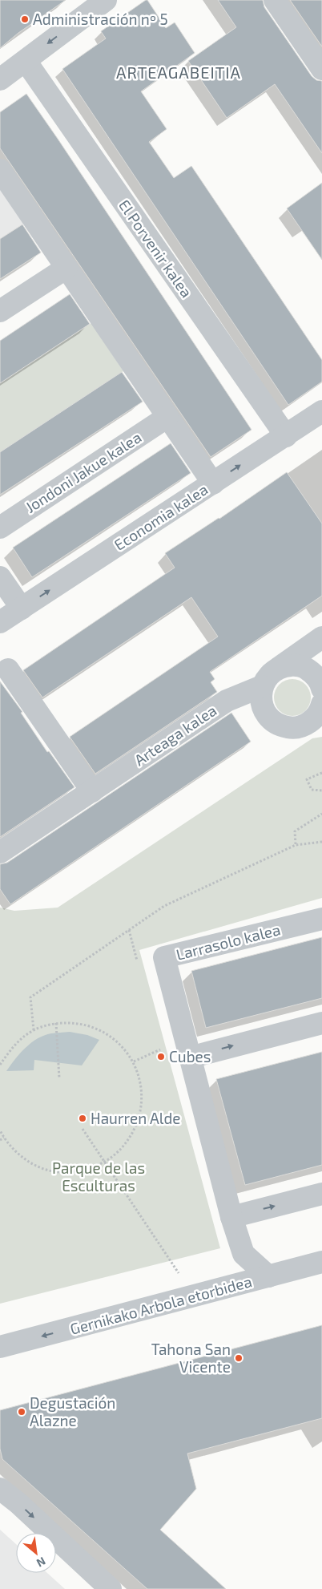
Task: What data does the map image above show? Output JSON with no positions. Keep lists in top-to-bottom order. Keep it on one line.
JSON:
{"streets":{"street":["El Porvenir kalea","Jondoni Jakue kalea","Economia kalea","Arteaga kalea","Larrasolo kalea","Gernikako Arbola etorbidea"]},"crossings":[["El Porvenir kalea","Economia kalea"],["Larrasolo kalea","Gernikako Arbola etorbidea"]],"one_way":["Economia kalea","Gernikako Arbola etorbidea"],"districts":["ARTEAGABEITIA"],"parks":["Parque de las Esculturas"],"places":["Administración nº 5","Cubes","Haurren Alde","Tahona San Vicente","Degustación Alazne"],"north":"bottom right"}
